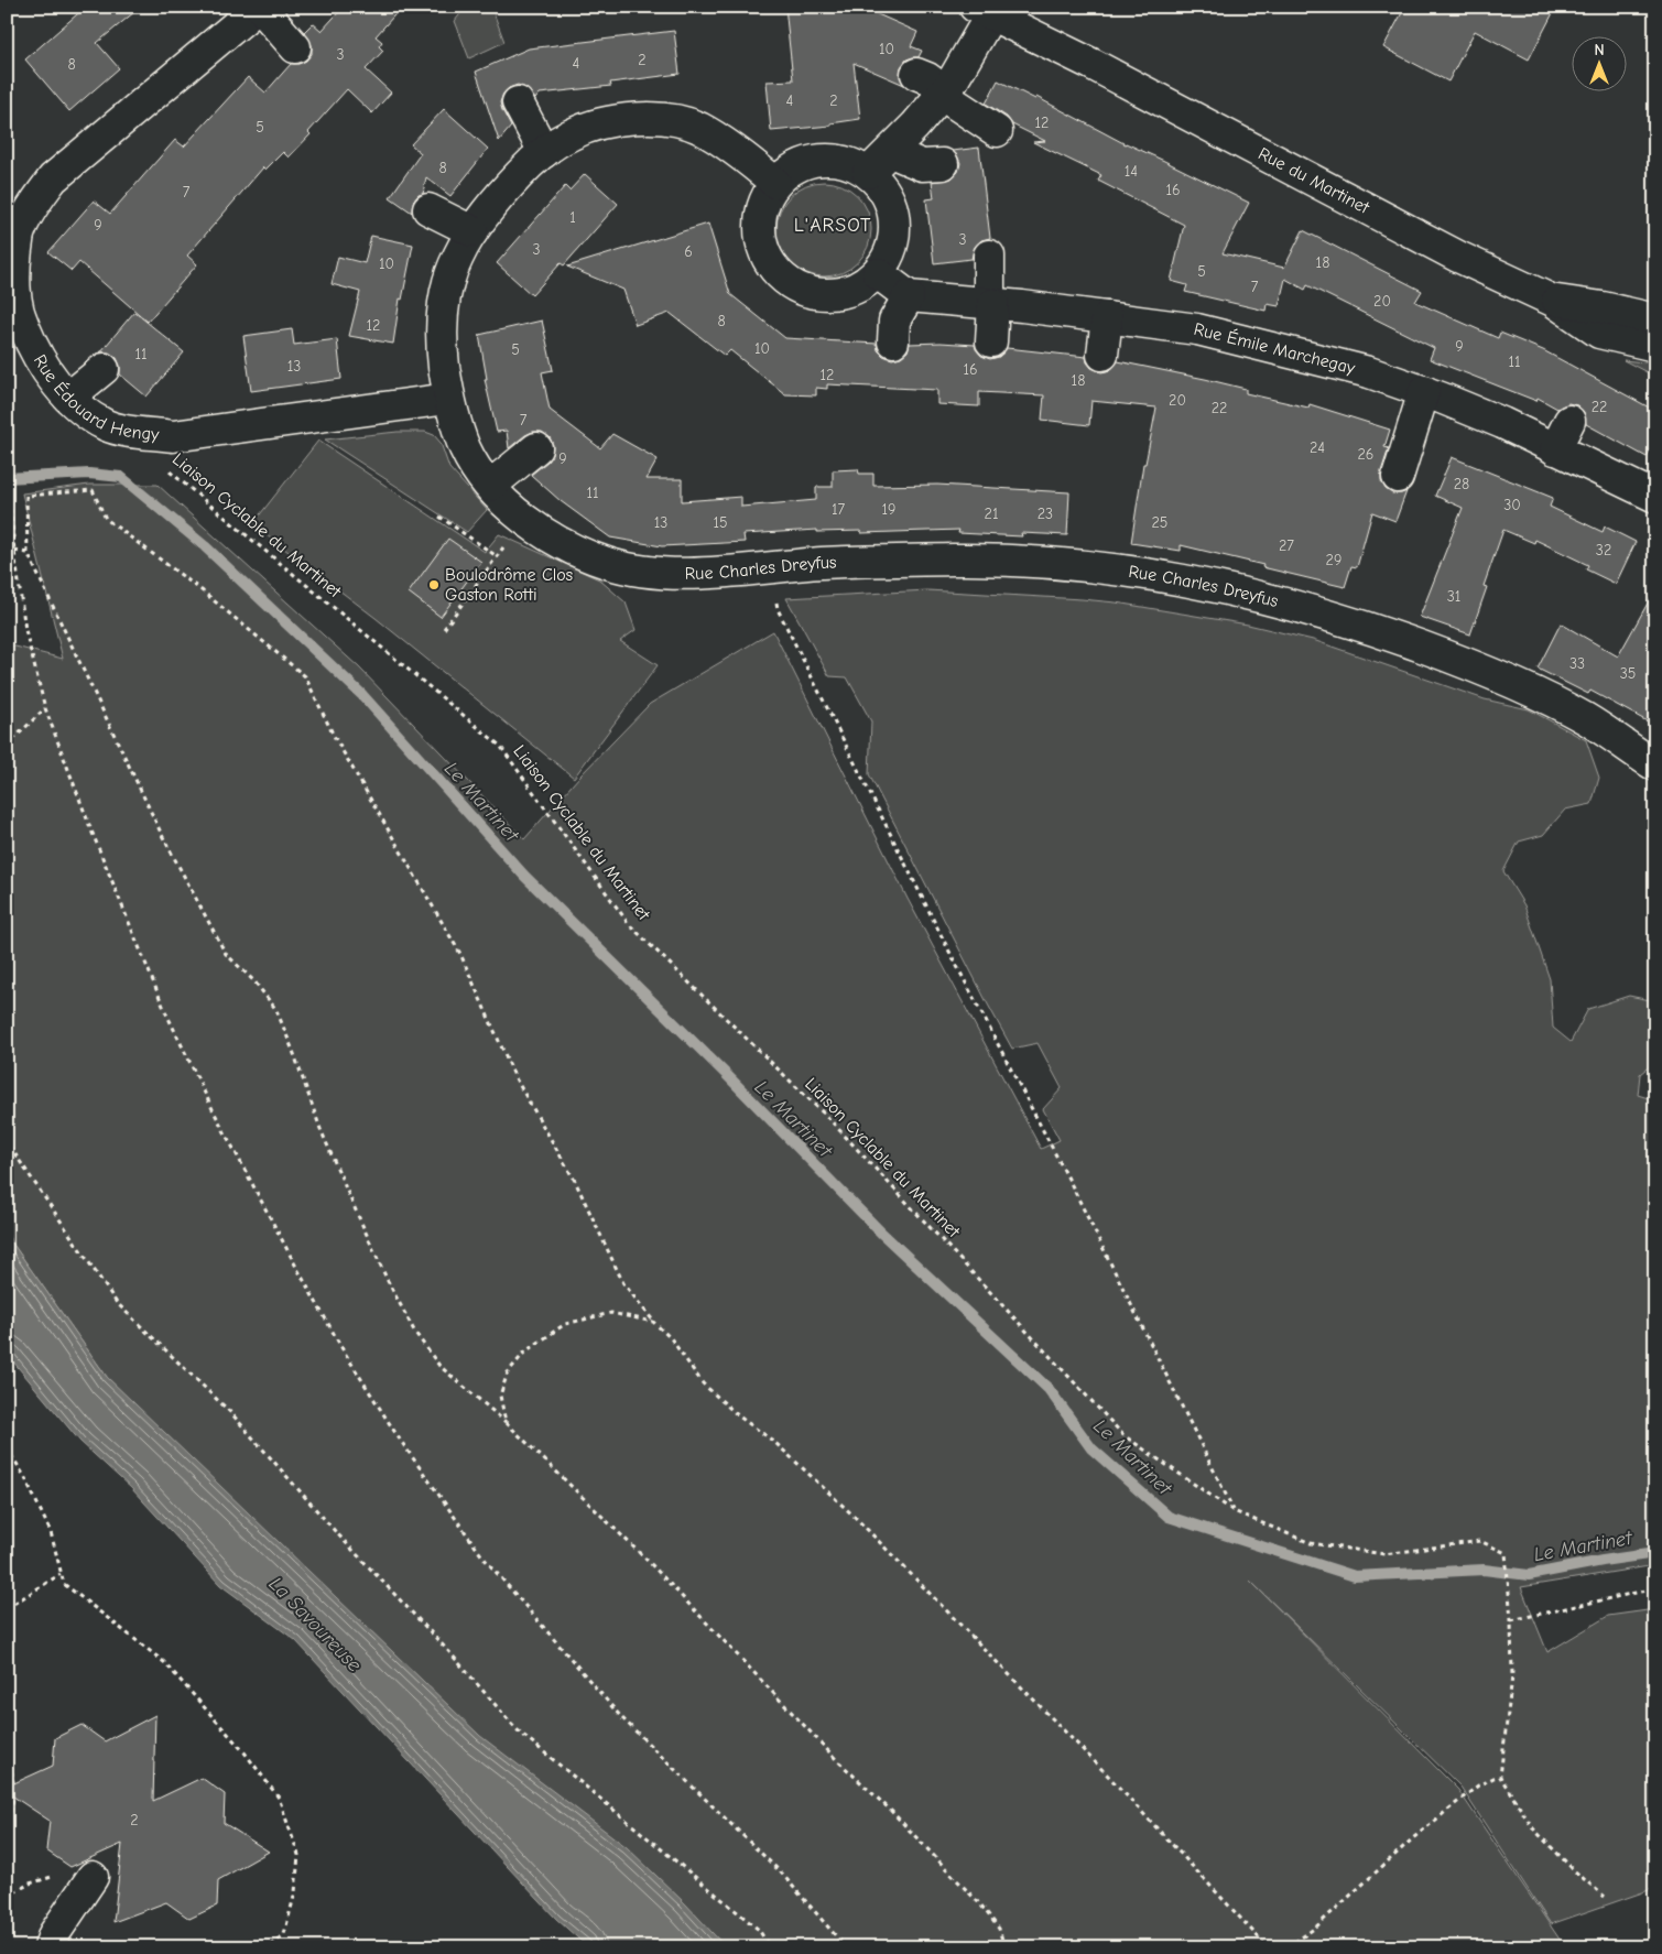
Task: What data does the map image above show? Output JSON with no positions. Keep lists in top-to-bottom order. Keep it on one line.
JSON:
{"streets":{"street":["Rue du Martinet","Rue Émile Marchegay","Rue Édouard Hengy","Rue Charles Dreyfus"],"path":["Liaison Cyclable du Martinet"]},"crossings":[["Rue Émile Marchegay","Rue Charles Dreyfus"],["Rue Édouard Hengy","Rue Charles Dreyfus"]],"districts":["L'ARSOT"],"water":["Le Martinet","La Savoureuse"],"places":["Boulodrôme Clos Gaston Rotti"],"house_numbers":["10","3","2","4","8","4","2","12","5","8","14","16","7","1","9","3","3","6","18","10","5","7","20","8","12","9","10","5","11","11","13","16","12","18","20","22","22","7","24","26","9","28","11","30","17","19","21","23","13","15","25","27","32","29","31","33","35","2"],"north":"top"}
